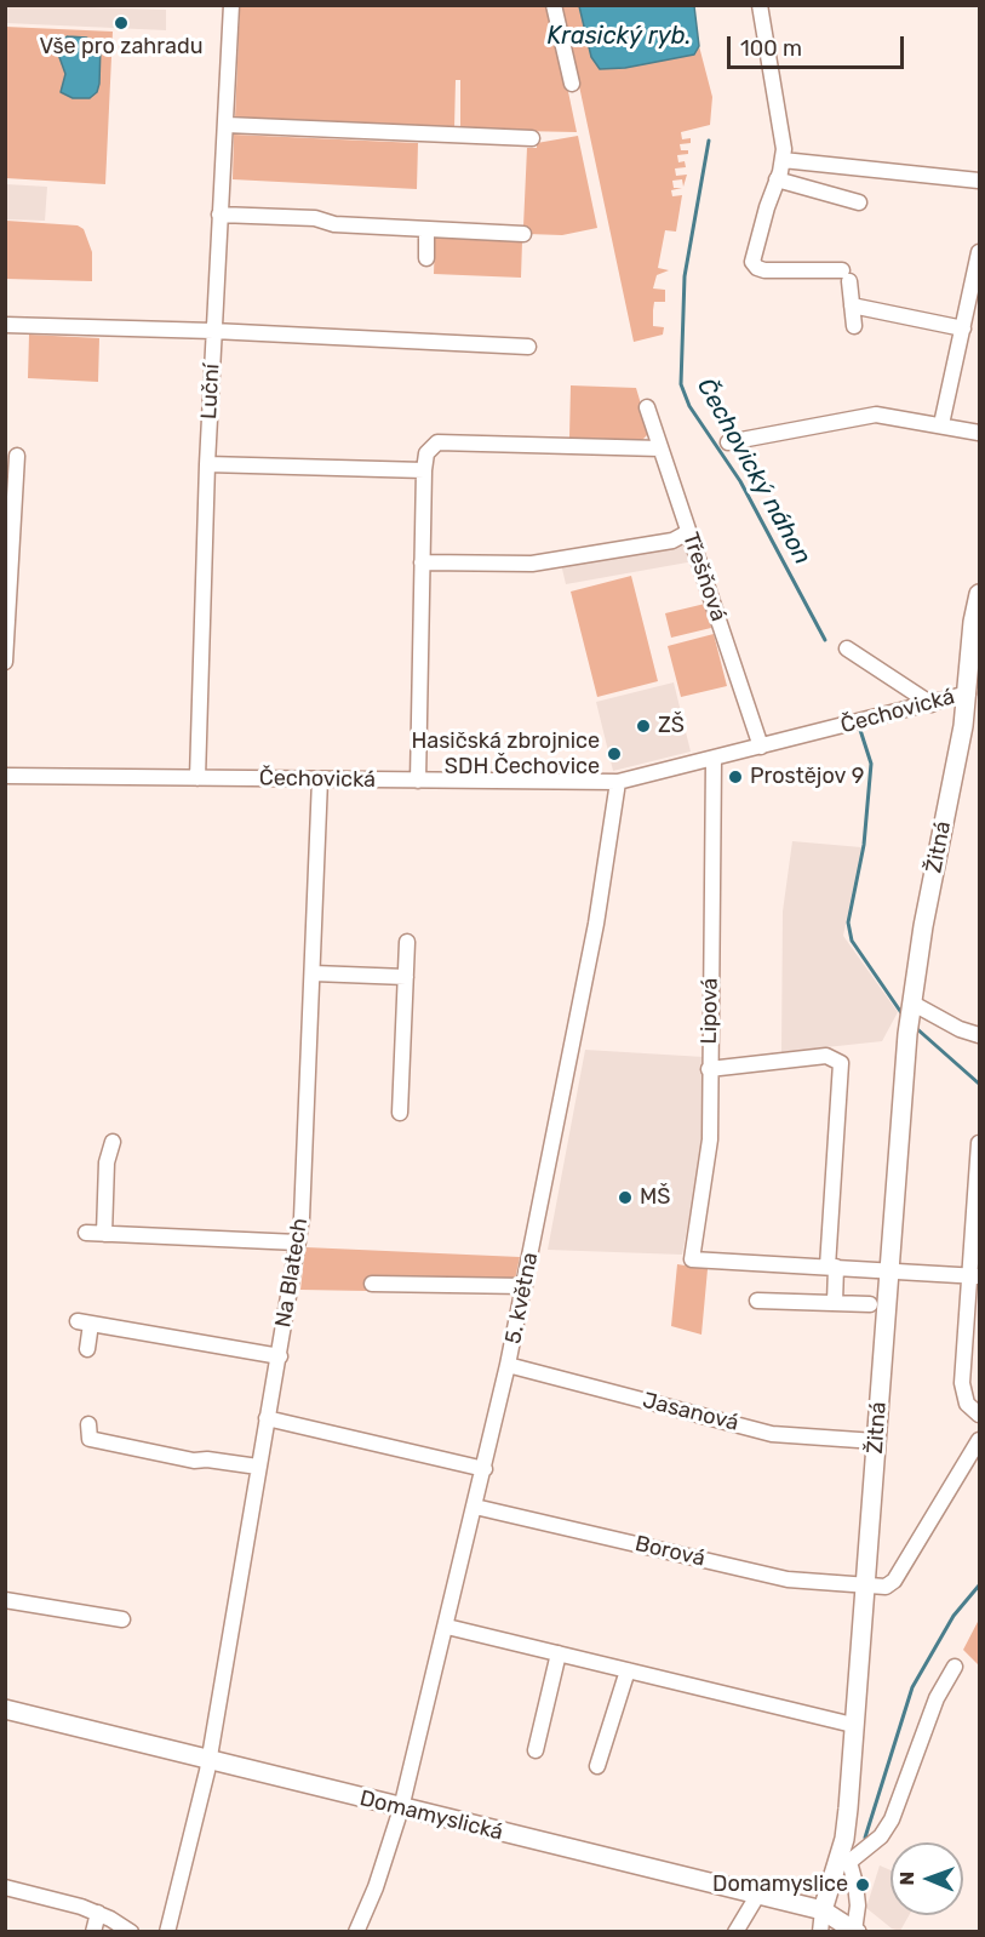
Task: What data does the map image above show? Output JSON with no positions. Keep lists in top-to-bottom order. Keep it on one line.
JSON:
{"streets":{"street":["Luční","Třešňová","Čechovická","Žitná","Lipová","Na Blatech","5. května","Jasanová","Borová","Domamyslická"]},"crossings":[["Luční","Čechovická"],["Třešňová","Čechovická"],["Čechovická","Žitná"],["Čechovická","Lipová"],["Čechovická","Na Blatech"],["Čechovická","5. května"],["Žitná","Jasanová"],["Žitná","Borová"],["Žitná","Domamyslická"],["Na Blatech","Domamyslická"],["5. května","Jasanová"],["5. května","Borová"],["5. května","Domamyslická"]],"water":["Krasický ryb.","Čechovický náhon"],"places":["Vše pro zahradu","ZŠ","Hasičská zbrojnice SDH Čechovice","Prostějov 9","MŠ","Domamyslice"],"scale_bar":"100 m","north":"left"}
